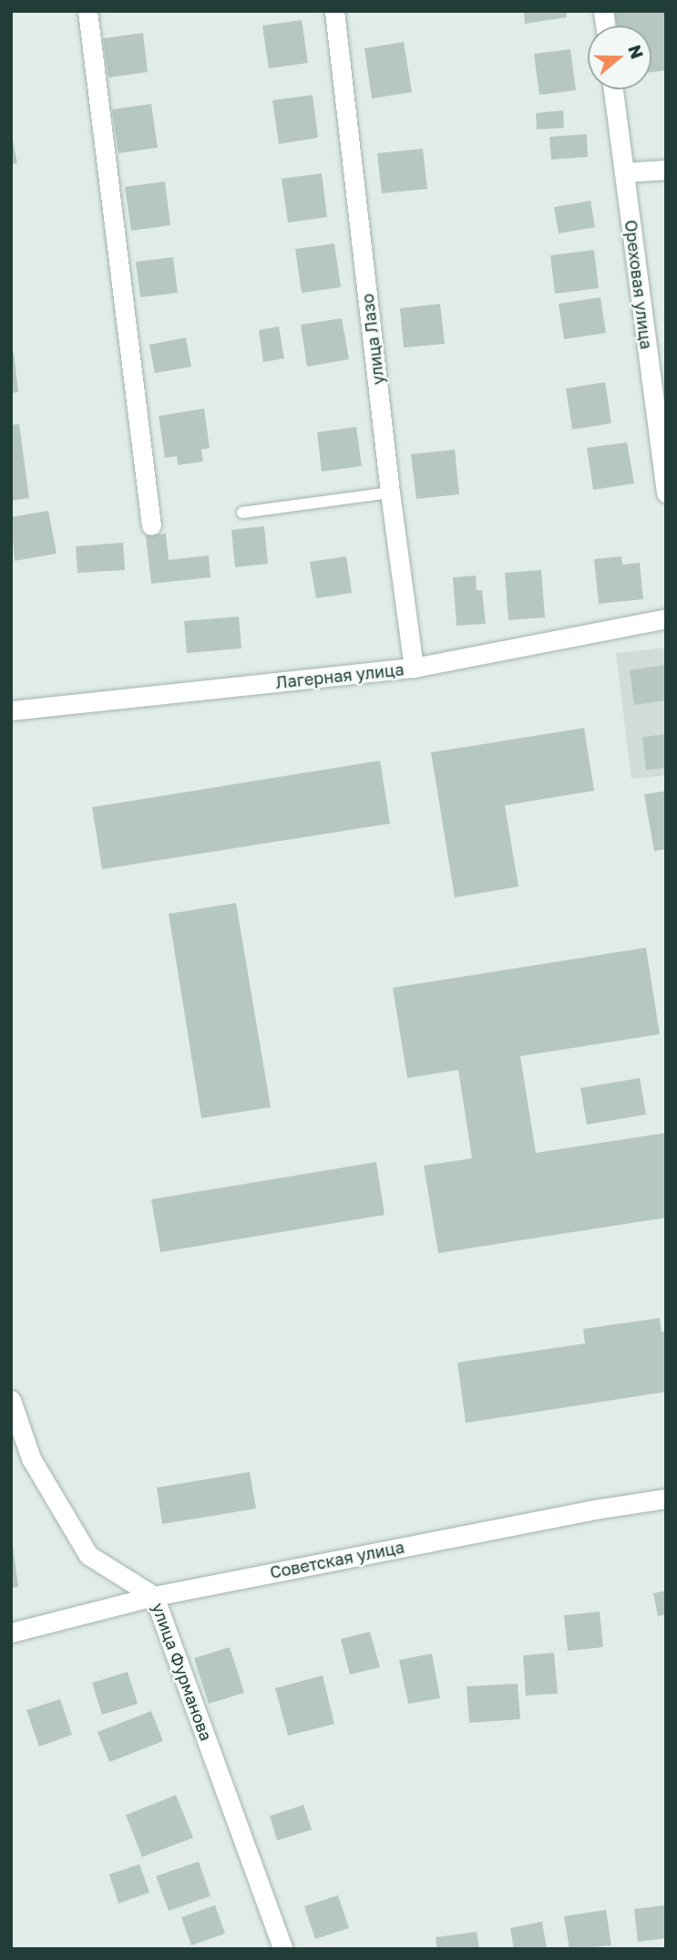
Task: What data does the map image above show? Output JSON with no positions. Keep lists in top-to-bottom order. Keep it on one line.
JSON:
{"streets":{"street":["Ореховая улица","улица Лазо","Лагерная улица","Советская улица","улица Фурманова"]},"crossings":[["улица Лазо","Лагерная улица"],["Советская улица","улица Фурманова"]],"north":"right"}
